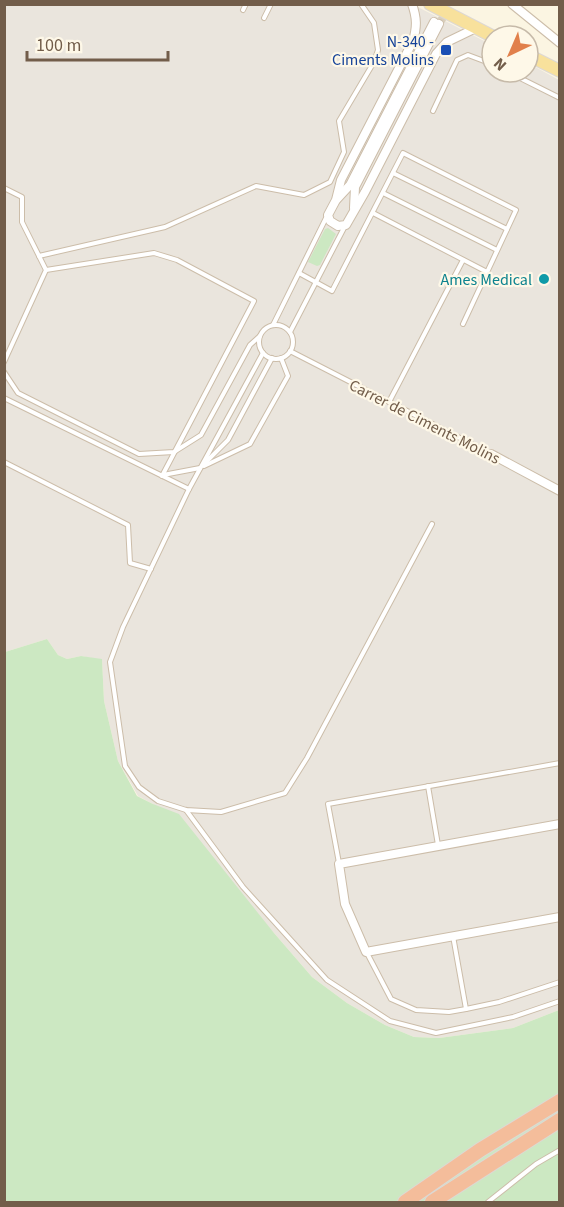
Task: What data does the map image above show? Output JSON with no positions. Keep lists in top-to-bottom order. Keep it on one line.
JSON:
{"streets":{"street":["Carrer de Ciments Molins"]},"places":{"transit":["N-340 - Ciments Molins"],"other":["Ames Medical"]},"scale_bar":"100 m","north":"bottom left"}
